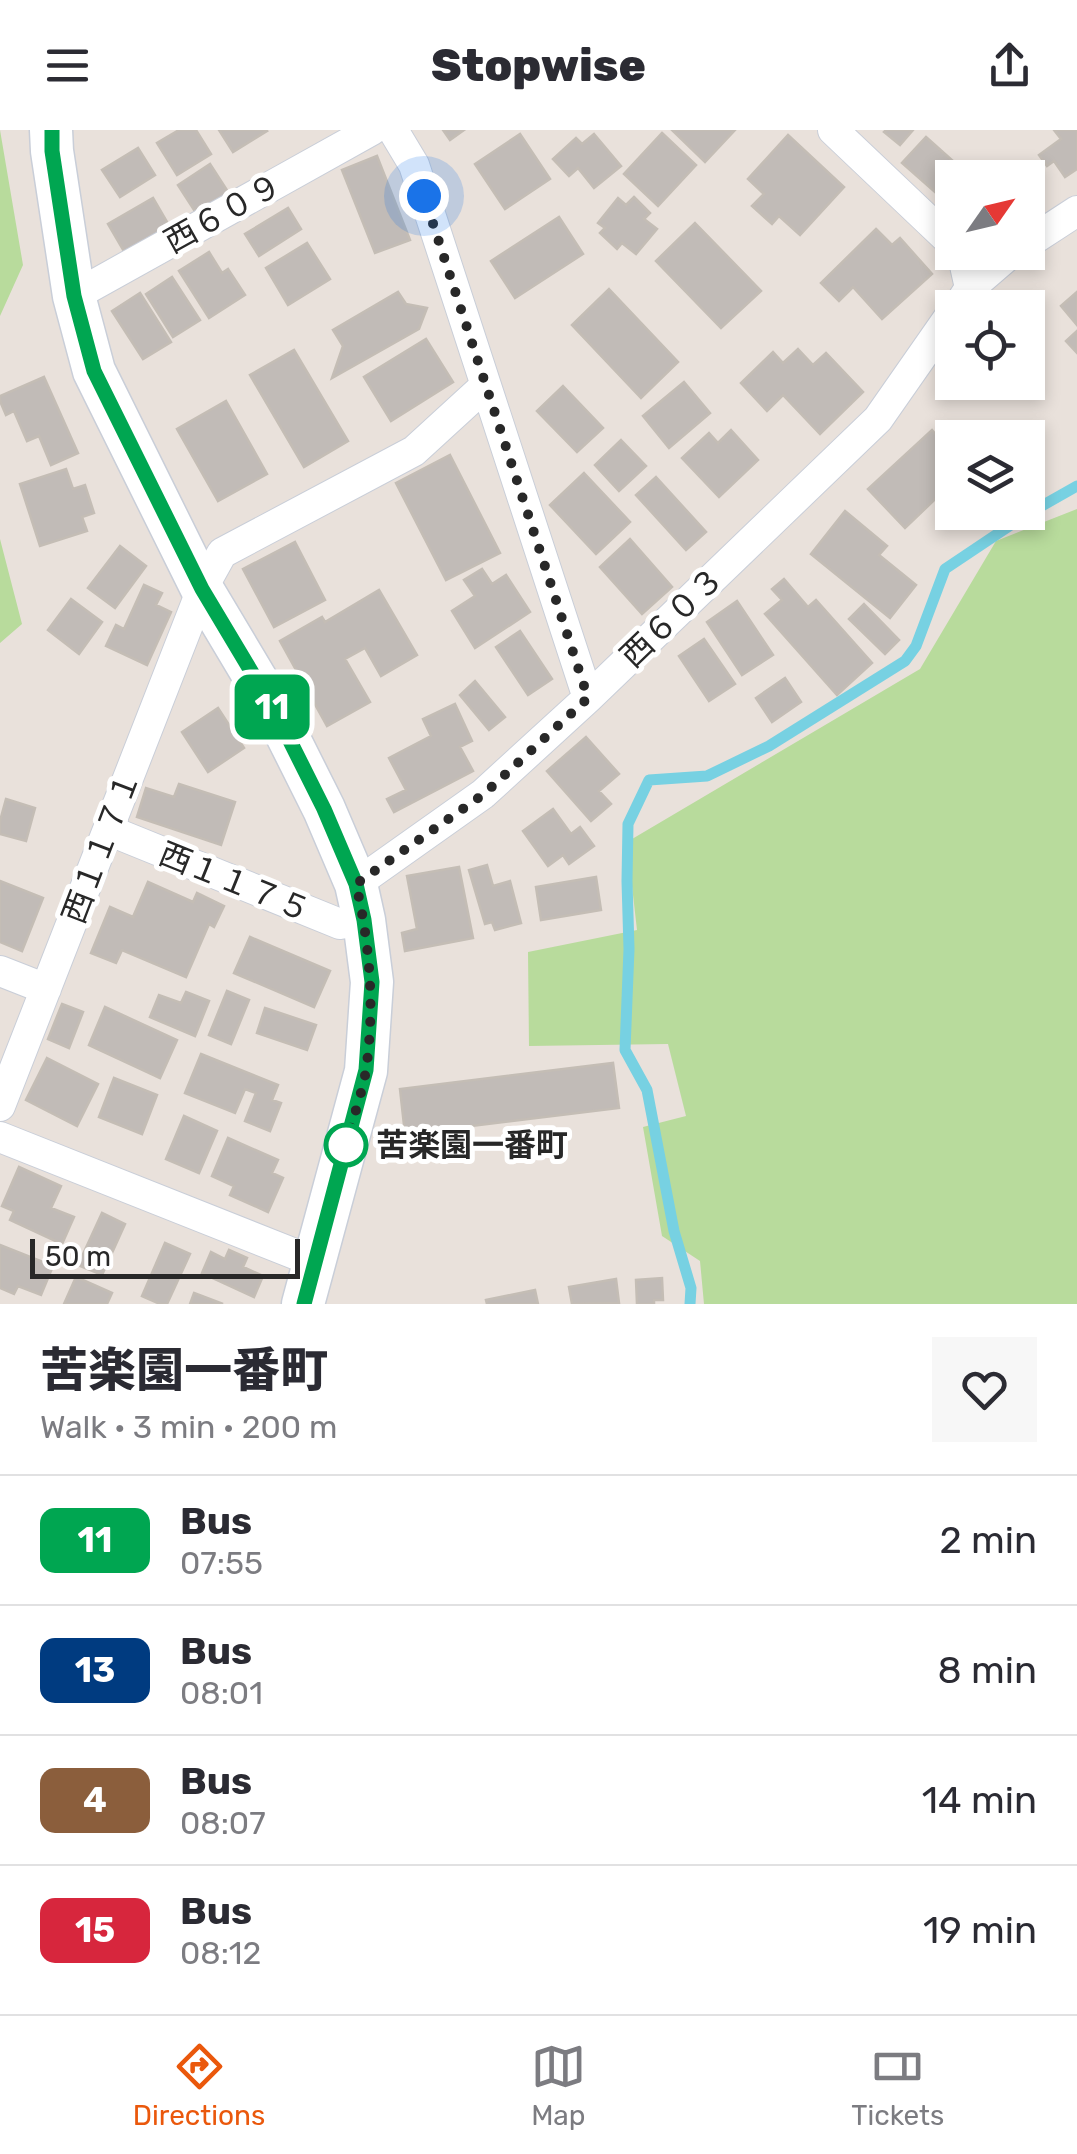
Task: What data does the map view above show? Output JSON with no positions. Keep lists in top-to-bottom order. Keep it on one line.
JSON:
{"streets":{"street":["西６０９","西６０３","西１１７１","西１１７５"]},"crossings":[["西６０３","西１１７５"],["西１１７１","西１１７５"]],"places":["苦楽園一番町"],"lines":["bus line 11"],"scale_bar":"50 m","north":"top right","page":{"header":"Stopwise","on_map":"11","scale":"50 m","heading":["苦楽園一番町","Walk · 3 min · 200 m"],"list":[{"mark":"11","name":"Bus","note":"07:55","value":"2 min"},{"mark":"13","name":"Bus","note":"08:01","value":"8 min"},{"mark":"4","name":"Bus","note":"08:07","value":"14 min"},{"mark":"15","name":"Bus","note":"08:12","value":"19 min"}],"tabs":["Directions","Map","Tickets"]}}
